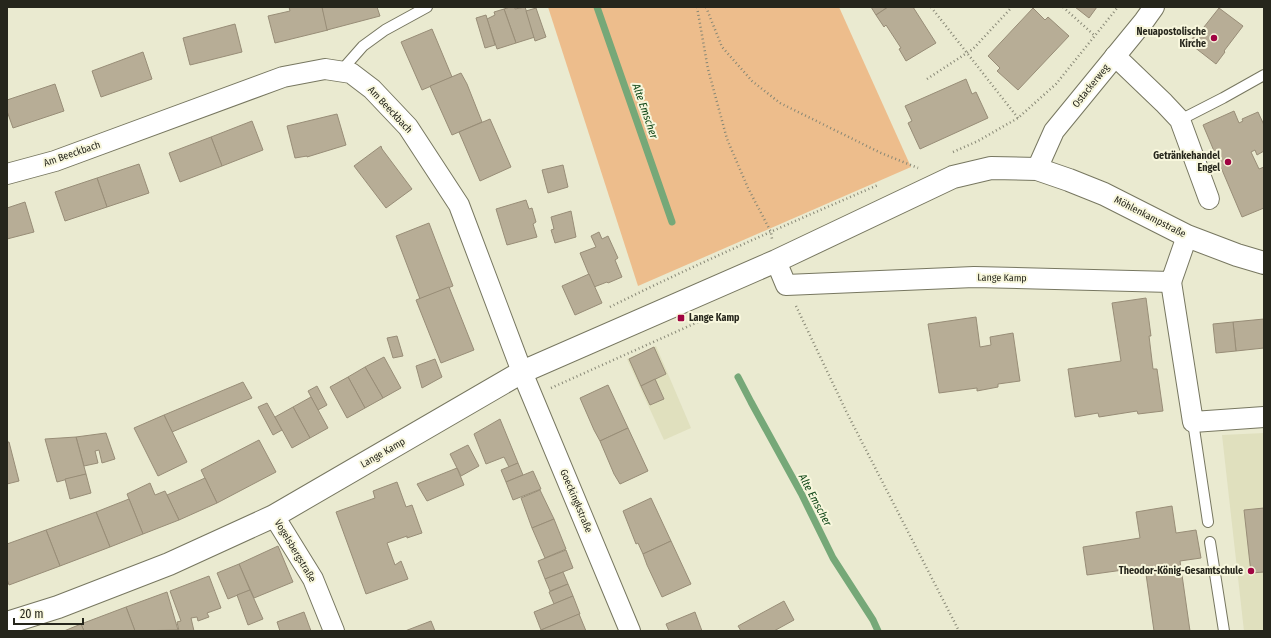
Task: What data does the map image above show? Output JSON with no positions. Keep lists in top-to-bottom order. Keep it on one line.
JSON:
{"streets":{"street":["Ostackerweg","Am Beeckbach","Möhlenkampstraße","Lange Kamp","Goeckingkstraße","Vogelsbergstraße"]},"crossings":[["Ostackerweg","Möhlenkampstraße"],["Ostackerweg","Lange Kamp"],["Am Beeckbach","Lange Kamp"],["Am Beeckbach","Goeckingkstraße"],["Möhlenkampstraße","Lange Kamp"],["Lange Kamp","Goeckingkstraße"],["Lange Kamp","Vogelsbergstraße"]],"water":["Alte Emscher"],"places":{"other":["Neuapostolische Kirche","Getränkehandel Engel","Theodor-König-Gesamtschule"],"transit":["Lange Kamp"]},"scale_bar":"20 m"}
